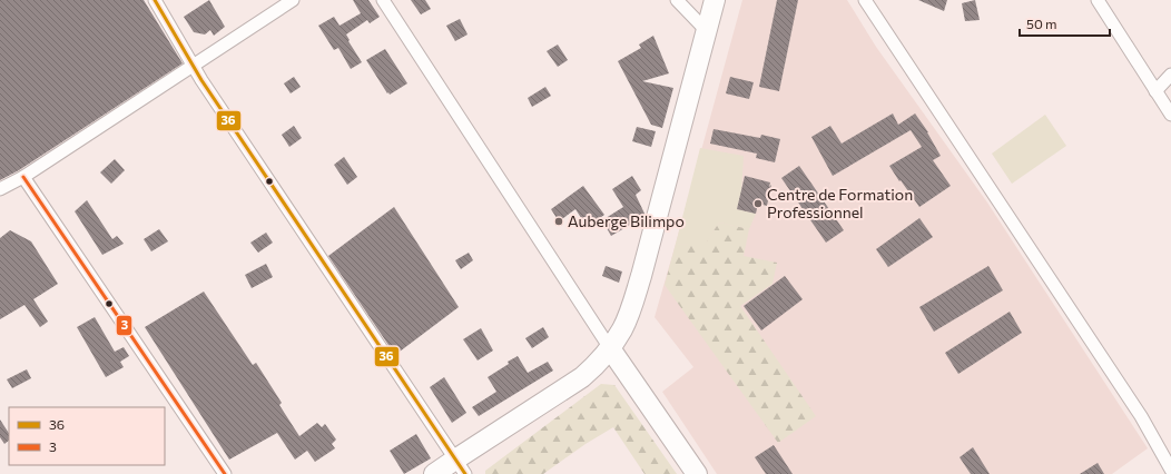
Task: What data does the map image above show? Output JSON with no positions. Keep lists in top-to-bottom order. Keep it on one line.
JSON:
{"places":["Centre de Formation Professionnel","Auberge Bilimpo"],"lines":["transit line 36","transit line 3"],"legend":["36","3"],"scale_bar":"50 m"}
